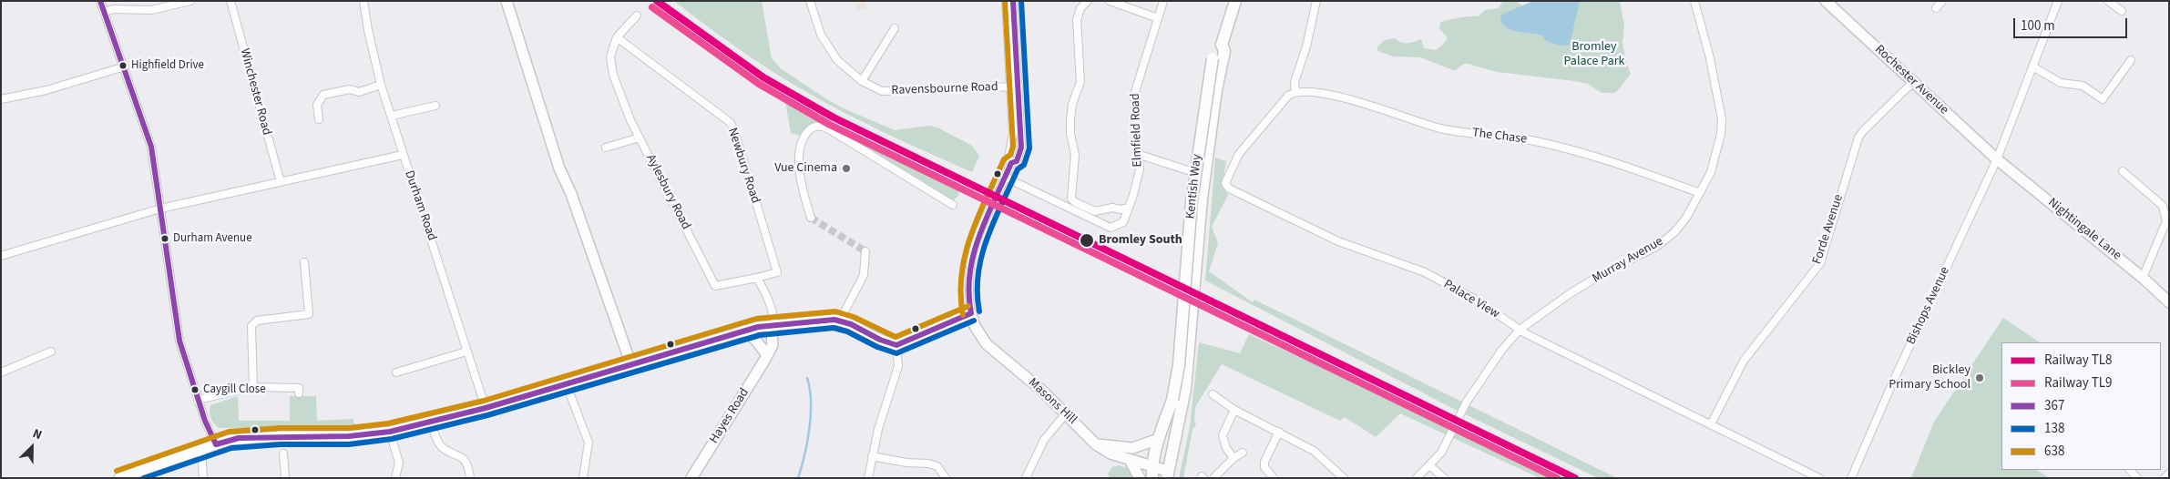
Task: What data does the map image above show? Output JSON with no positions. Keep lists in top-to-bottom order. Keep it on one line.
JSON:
{"streets":{"main road":["Rochester Avenue","Kentish Way","Nightingale Lane","Masons Hill","Hayes Road"],"street":["Ravensbourne Road","Winchester Road","Elmfield Road","The Chase","Newbury Road","Aylesbury Road","Durham Road","Forde Avenue","Murray Avenue","Palace View","Bishops Avenue"]},"crossings":[["Rochester Avenue","Forde Avenue"],["Rochester Avenue","Nightingale Lane"],["Rochester Avenue","Bishops Avenue"],["The Chase","Murray Avenue"],["The Chase","Palace View"],["Newbury Road","Aylesbury Road"],["Kentish Way","Masons Hill"],["Forde Avenue","Palace View"],["Nightingale Lane","Bishops Avenue"],["Murray Avenue","Palace View"]],"parks":["Bromley Palace Park"],"places":["Highfield Drive","Vue Cinema","Durham Avenue","Bromley South","Bickley Primary School","Caygill Close"],"lines":["rail line TL8","transit line 367","transit line 138","transit line 638","rail line TL9"],"legend":["Railway TL8","Railway TL9","367","138","638"],"scale_bar":"100 m","north":"top right"}
